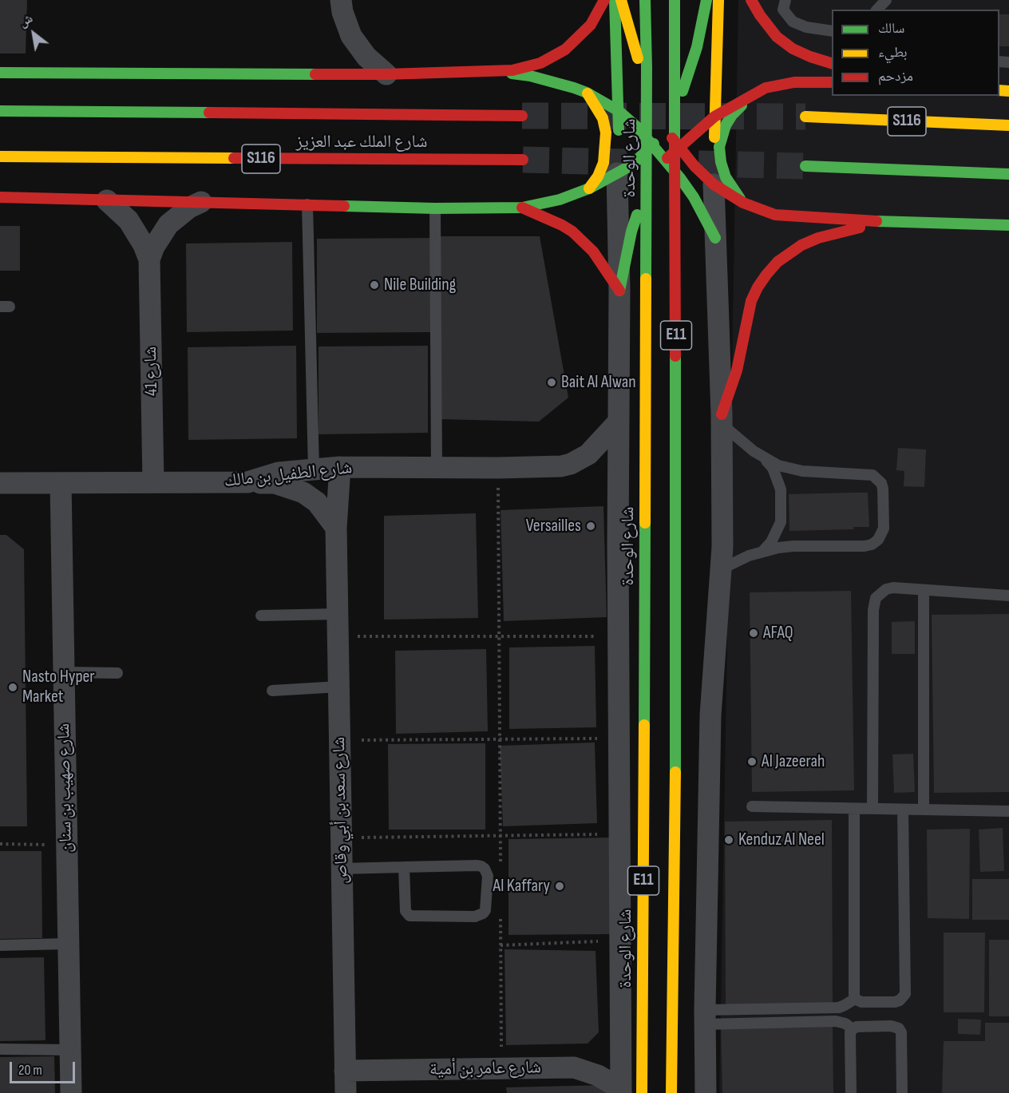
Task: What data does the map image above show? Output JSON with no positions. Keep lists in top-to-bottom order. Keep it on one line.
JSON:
{"streets":{"main road":["S116","شارع الملك عبد العزيز","شارع الوحدة","E11"],"street":["شارع 41","شارع الطفيل بن مالك","شارع صهيب بن سنان","شارع سعد بن أبي وقاص","شارع عامر بن أمية"]},"crossings":[["شارع 41","شارع الطفيل بن مالك"],["شارع الطفيل بن مالك","شارع صهيب بن سنان"],["شارع الطفيل بن مالك","شارع سعد بن أبي وقاص"],["شارع سعد بن أبي وقاص","شارع عامر بن أمية"]],"places":["Nile Building","Bait Al Alwan","Versailles","AFAQ","Nasto Hyper Market","Al Jazeerah","Kenduz Al Neel","Al Kaffary"],"legend":["سالك","بطيء","مزدحم"],"scale_bar":"20 m","north":"top left"}
